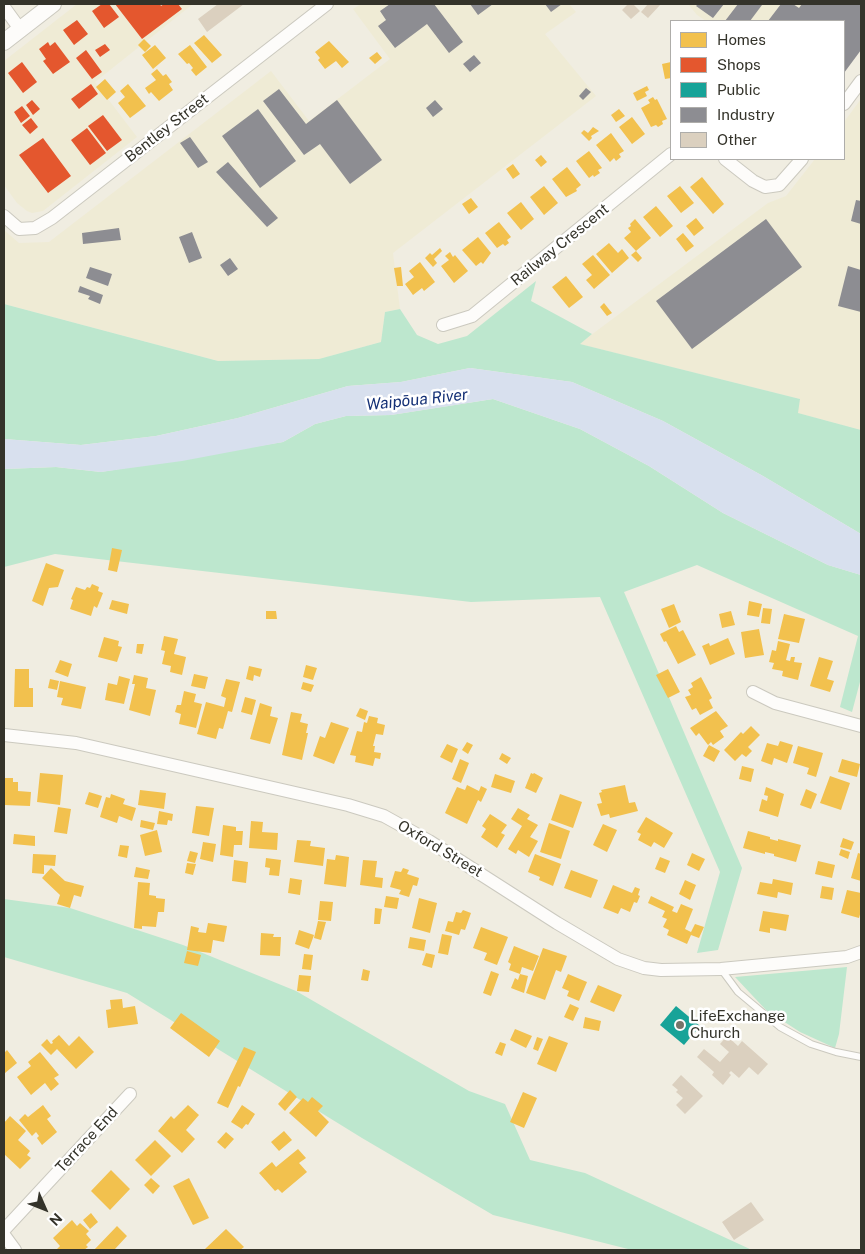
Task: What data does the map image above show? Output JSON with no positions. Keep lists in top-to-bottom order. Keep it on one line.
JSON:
{"streets":{"street":["Bentley Street","Railway Crescent","Oxford Street","Terrace End"]},"water":["Waipōua River"],"places":["LifeExchange Church"],"legend":["Homes","Shops","Public","Industry","Other"],"north":"bottom right"}
